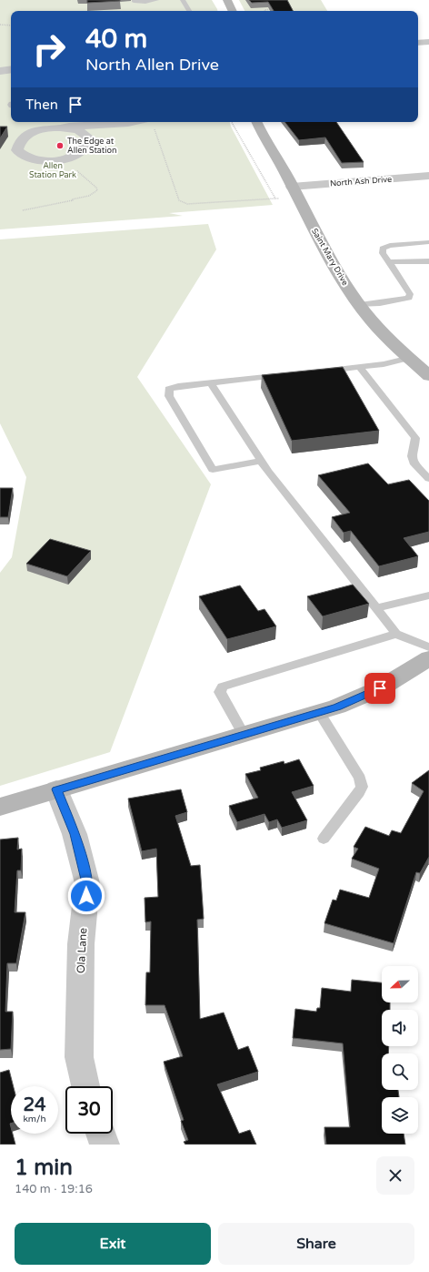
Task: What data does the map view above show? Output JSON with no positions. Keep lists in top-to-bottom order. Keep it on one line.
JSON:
{"streets":{"street":["North Ash Drive","Saint Mary Drive","Ola Lane"]},"crossings":[["North Ash Drive","Saint Mary Drive"]],"parks":["Allen Station Park"],"places":["The Edge at Allen Station"],"north":"left","page":{"turn":["40 m","North Allen Drive"],"then":"Then","speed":"24 km/h","limit":"30","heading":["1 min","140 m · 19:16"],"buttons":["Exit","Share"]}}
